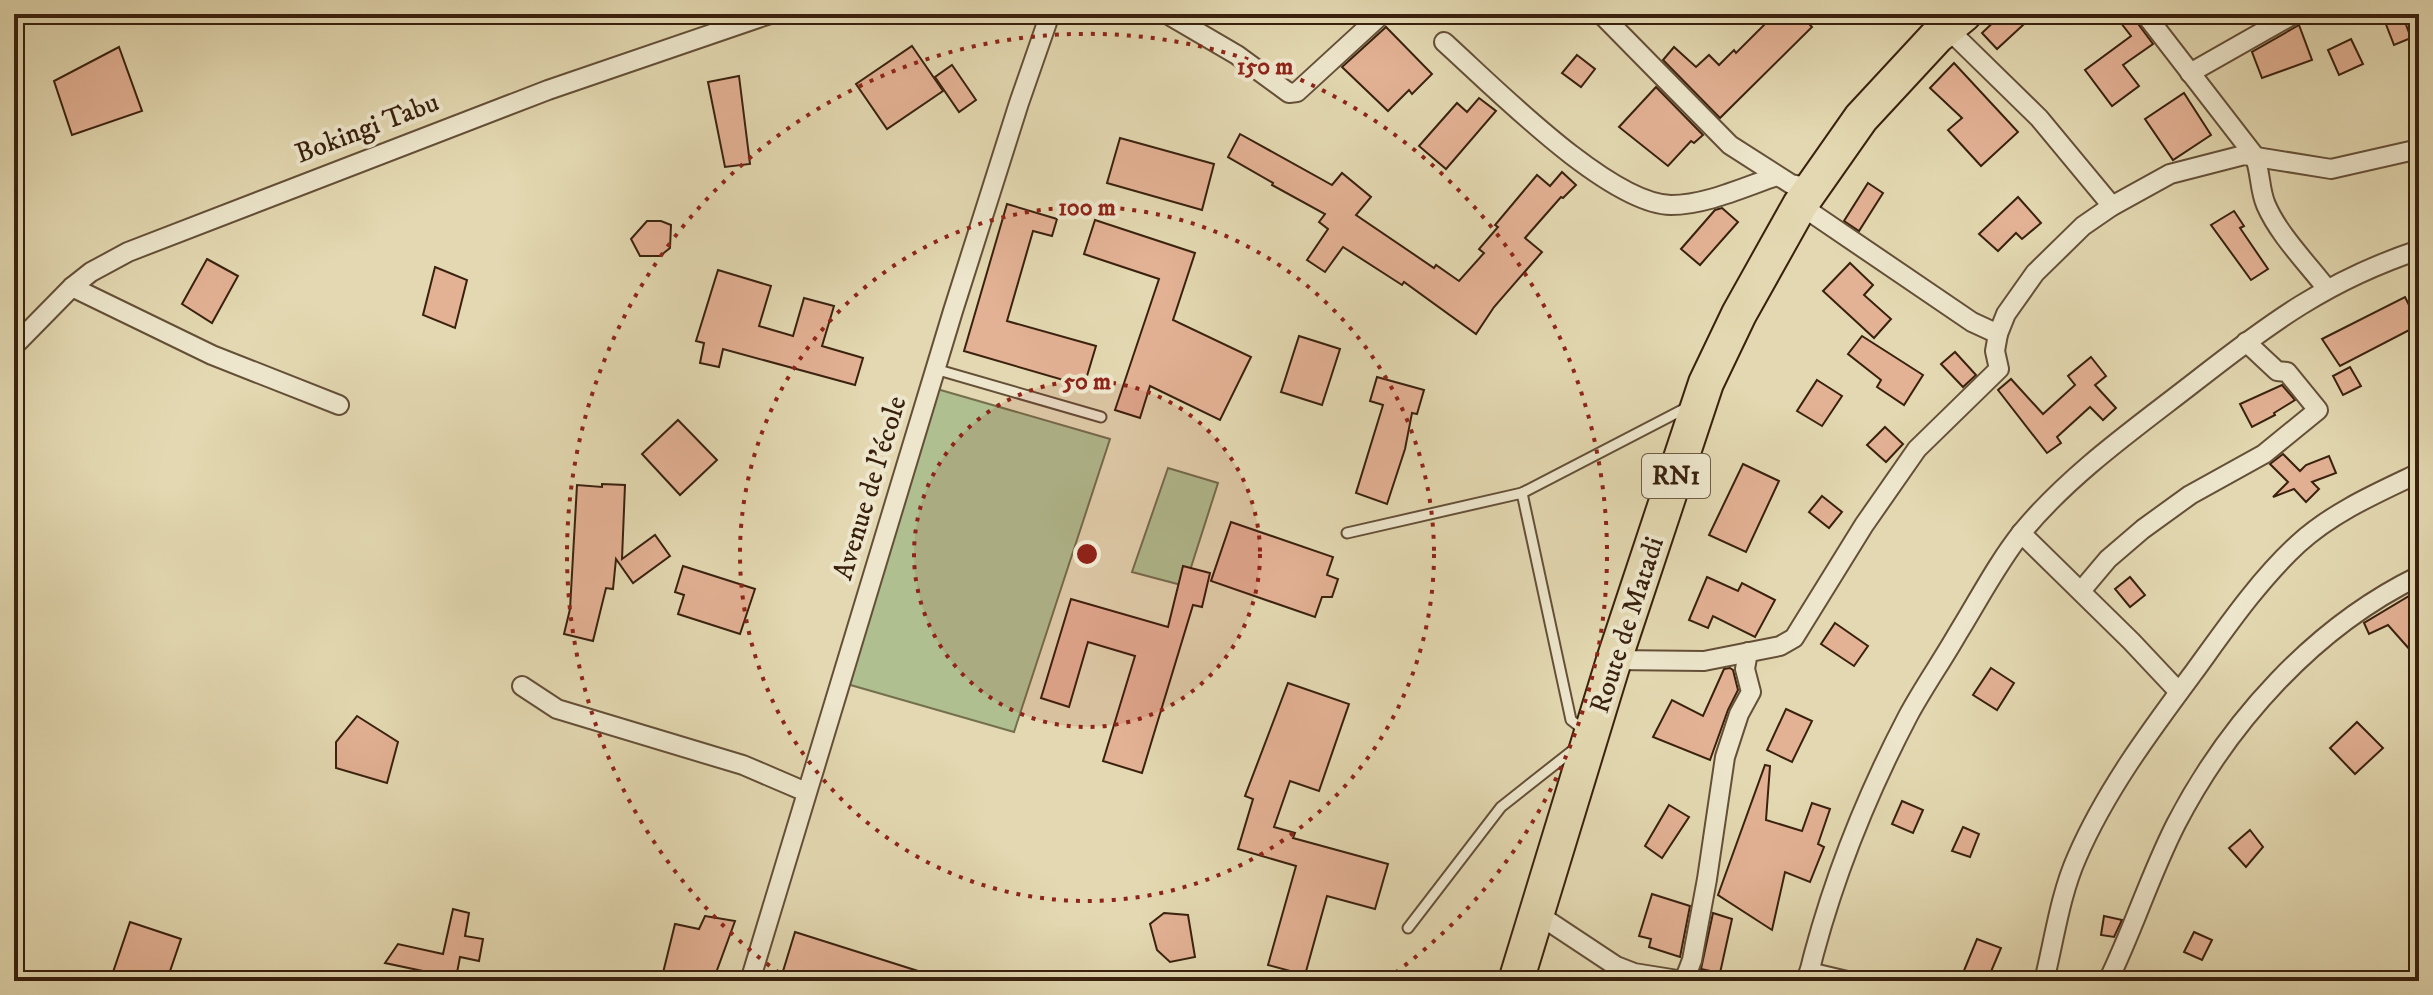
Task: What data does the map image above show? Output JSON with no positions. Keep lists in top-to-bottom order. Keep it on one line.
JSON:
{"streets":{"highway":["RN1","Route de Matadi"],"street":["Bokingi Tabu","Avenue de l'école"]},"rings":["150 m","100 m","50 m"]}
